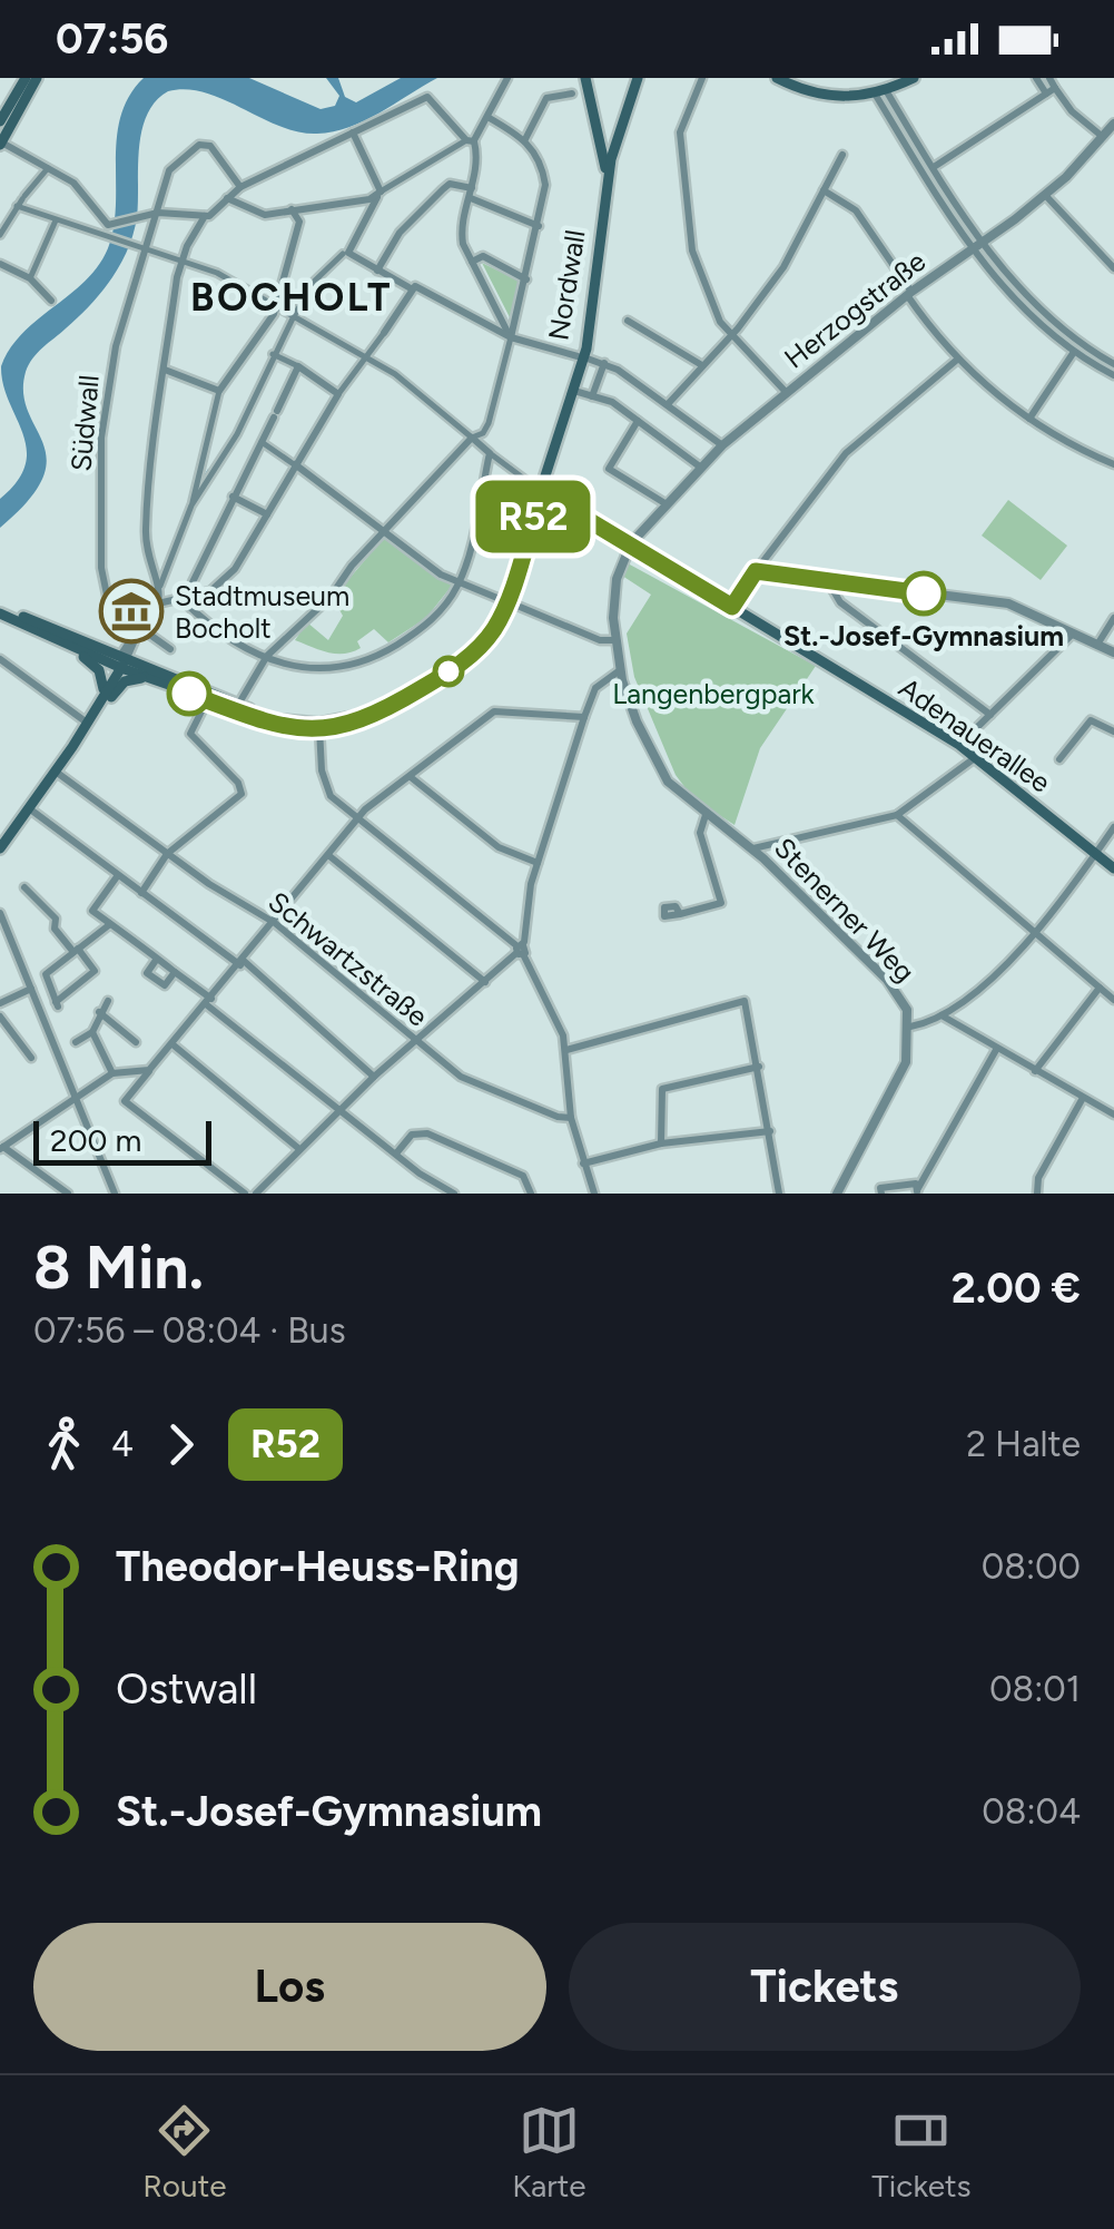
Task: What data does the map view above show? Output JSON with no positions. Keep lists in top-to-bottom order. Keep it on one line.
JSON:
{"streets":{"main road":["Nordwall","Adenauerallee"],"street":["Herzogstraße","Südwall","Stenerner Weg","Schwartzstraße"]},"crossings":[["Nordwall","Adenauerallee"],["Herzogstraße","Adenauerallee"],["Herzogstraße","Stenerner Weg"],["Adenauerallee","Stenerner Weg"]],"districts":["BOCHOLT"],"parks":["Langenbergpark"],"places":{"other":["St.-Josef-Gymnasium"],"museum":["Stadtmuseum Bocholt"]},"lines":["bus line R52"],"scale_bar":"200 m","page":{"status":"07:56","on_map":"R52","scale":"200 m","heading":["8 Min.","07:56 – 08:04 · Bus","2.00 €"],"legs":["4","R52","2 Halte"],"list":[{"name":"Theodor-Heuss-Ring","value":"08:00"},{"name":"Ostwall","value":"08:01"},{"name":"St.-Josef-Gymnasium","value":"08:04"}],"buttons":["Los","Tickets"],"tabs":["Route","Karte","Tickets"]}}
